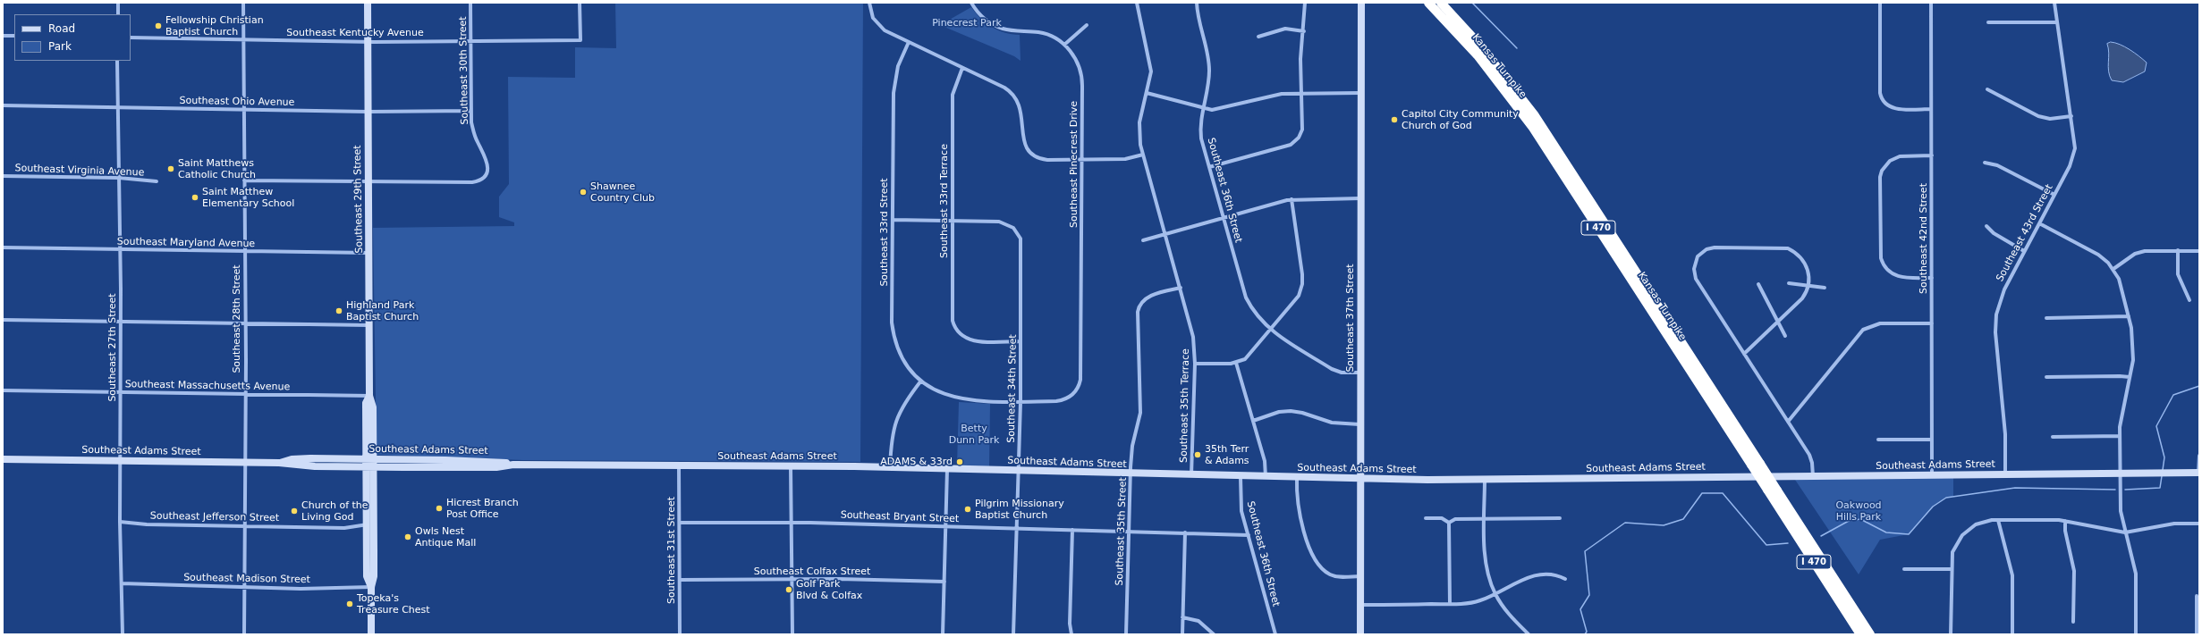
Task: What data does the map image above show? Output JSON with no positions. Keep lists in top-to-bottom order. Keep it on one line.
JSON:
{"streets":{"highway":["Kansas Turnpike","I 470"],"main road":["Southeast 29th Street","Southeast 37th Street","Southeast Adams Street"],"street":["Southeast Kentucky Avenue","Southeast 30th Street","Southeast Ohio Avenue","Southeast Pinecrest Drive","Southeast Virginia Avenue","Southeast 36th Street","Southeast 33rd Terrace","Southeast 33rd Street","Southeast 43rd Street","Southeast 42nd Street","Southeast Maryland Avenue","Southeast 28th Street","Southeast 27th Street","Southeast Massachusetts Avenue","Southeast 34th Street","Southeast 35th Terrace","Southeast Jefferson Street","Southeast Bryant Street","Southeast 35th Street","Southeast 31st Street","Southeast Colfax Street","Southeast Madison Street"]},"crossings":[["Southeast Kentucky Avenue","Southeast 30th Street"],["Southeast Kentucky Avenue","Southeast 29th Street"],["Southeast Kentucky Avenue","Southeast 28th Street"],["Southeast 30th Street","Southeast Ohio Avenue"],["Southeast 30th Street","Southeast 29th Street"],["Southeast Ohio Avenue","Southeast 29th Street"],["Southeast Ohio Avenue","Southeast 28th Street"],["Southeast Ohio Avenue","Southeast 27th Street"],["Southeast Pinecrest Drive","Southeast 34th Street"],["Southeast Virginia Avenue","Southeast 27th Street"],["Southeast 36th Street","Southeast 37th Street"],["Southeast 36th Street","Southeast Adams Street"],["Southeast 36th Street","Southeast Bryant Street"],["Southeast 29th Street","Southeast Maryland Avenue"],["Southeast 29th Street","Southeast Massachusetts Avenue"],["Southeast 29th Street","Southeast Adams Street"],["Southeast 29th Street","Southeast Jefferson Street"],["Southeast 29th Street","Southeast Madison Street"],["Southeast 33rd Terrace","Southeast 34th Street"],["Southeast 43rd Street","Southeast Adams Street"],["Southeast 42nd Street","Southeast Adams Street"],["Southeast Maryland Avenue","Southeast 28th Street"],["Southeast Maryland Avenue","Southeast 27th Street"],["Southeast 37th Street","Southeast Adams Street"],["Southeast 28th Street","Southeast Massachusetts Avenue"],["Southeast 28th Street","Southeast Adams Street"],["Southeast 28th Street","Southeast Jefferson Street"],["Southeast 28th Street","Southeast Madison Street"],["Southeast 27th Street","Southeast Massachusetts Avenue"],["Southeast 27th Street","Southeast Adams Street"],["Southeast 27th Street","Southeast Jefferson Street"],["Southeast 27th Street","Southeast Madison Street"],["Southeast 34th Street","Southeast Adams Street"],["Southeast 34th Street","Southeast Bryant Street"],["Southeast 35th Terrace","Southeast Adams Street"],["Southeast 35th Terrace","Southeast 35th Street"],["Southeast Adams Street","Southeast 35th Street"],["Southeast Adams Street","Southeast 31st Street"],["Southeast Bryant Street","Southeast 35th Street"],["Southeast Bryant Street","Southeast 31st Street"],["Southeast 31st Street","Southeast Colfax Street"]],"parks":["Pinecrest Park","Betty Dunn Park","Oakwood Hills Park"],"places":["Fellowship Christian Baptist Church","Capitol City Community Church of God","Saint Matthews Catholic Church","Shawnee Country Club","Saint Matthew Elementary School","Highland Park Baptist Church","35th Terr & Adams","ADAMS & 33rd","Hicrest Branch Post Office","Pilgrim Missionary Baptist Church","Church of the Living God","Owls Nest Antique Mall","Golf Park Blvd & Colfax","Topeka's Treasure Chest"],"legend":["Road","Park"]}
